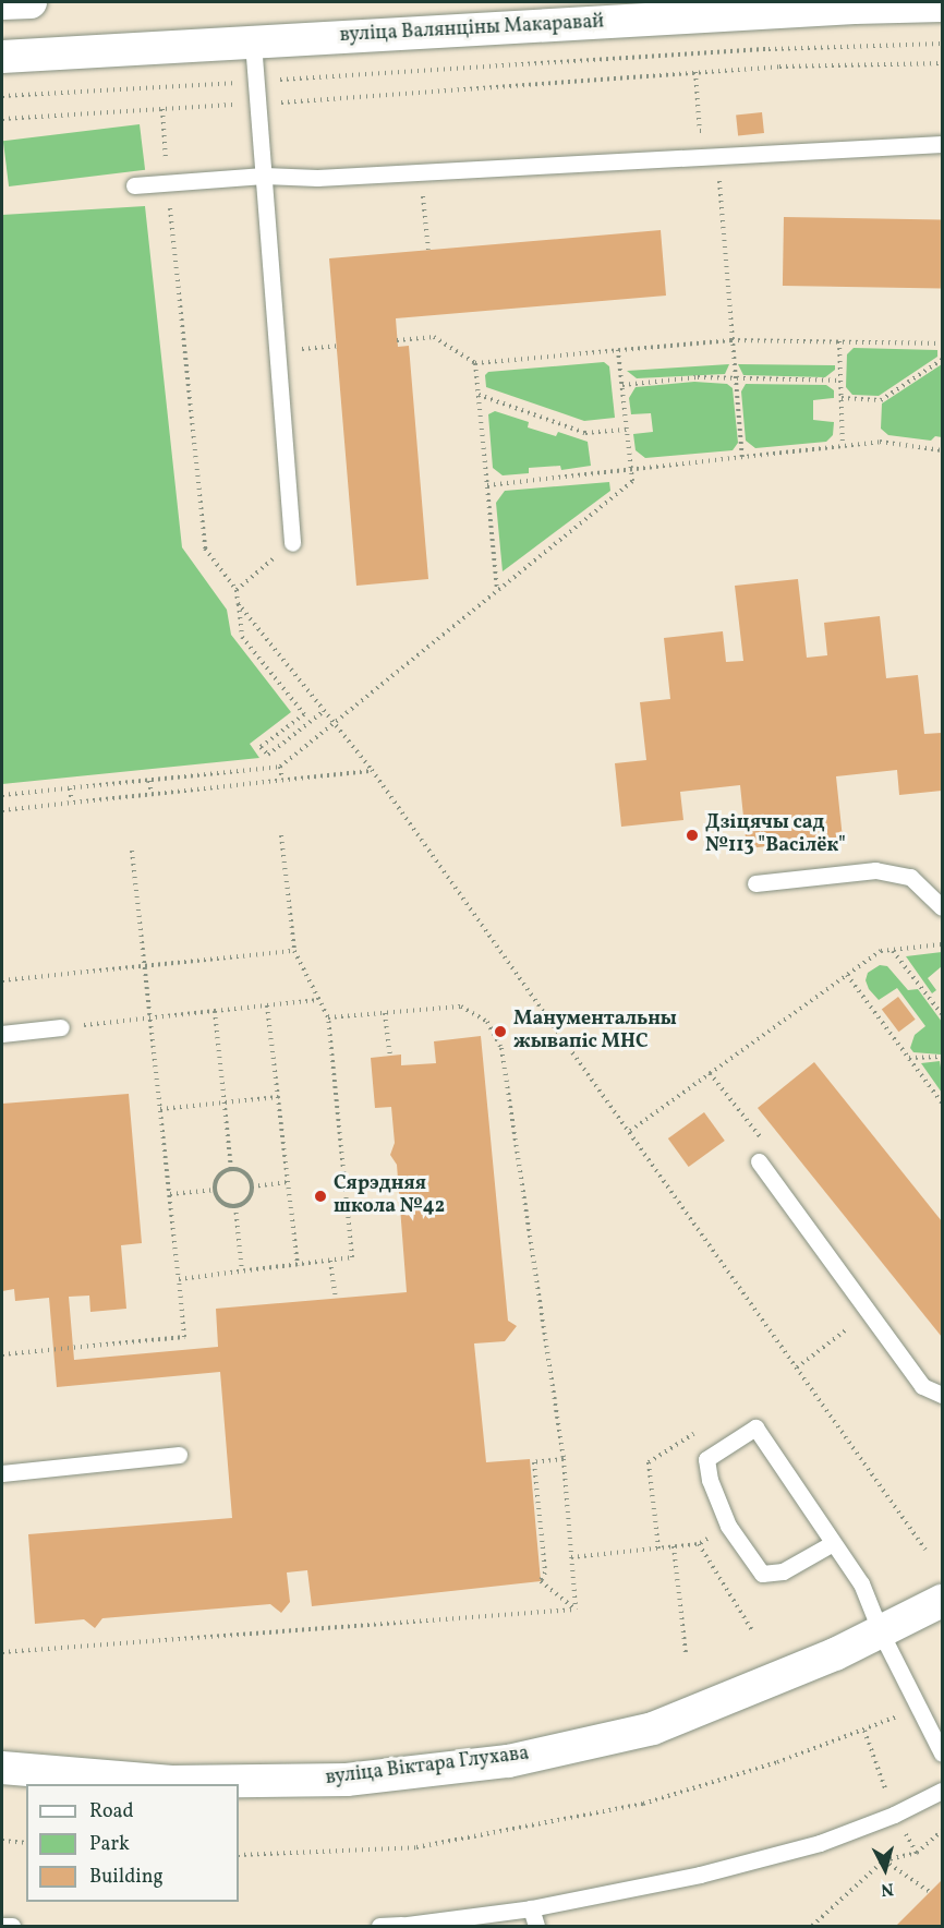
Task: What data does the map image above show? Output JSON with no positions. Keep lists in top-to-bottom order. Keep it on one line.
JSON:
{"streets":{"street":["вуліца Валянціны Макаравай","вуліца Віктара Глухава"]},"places":["Дзіцячы сад №113 \"Васілёк\"","Манументальны жывапіс МНС","Сярэдняя школа №42"],"legend":["Road","Park","Building"],"north":"bottom"}
